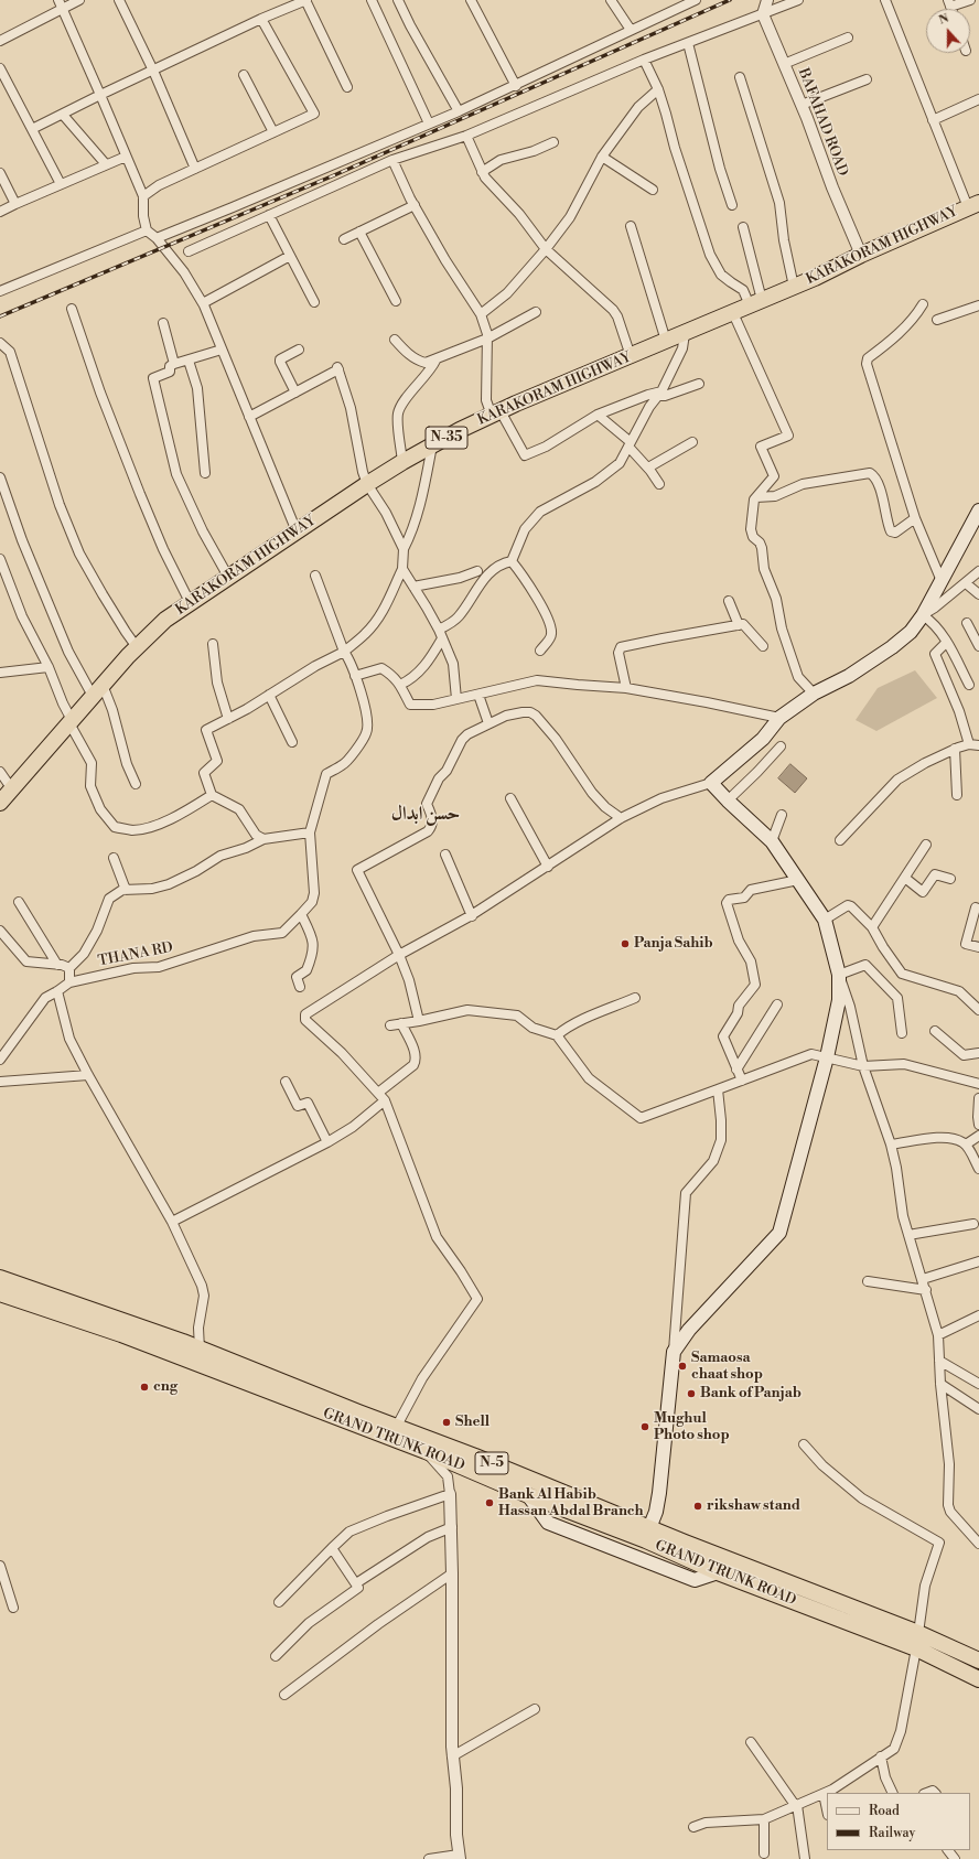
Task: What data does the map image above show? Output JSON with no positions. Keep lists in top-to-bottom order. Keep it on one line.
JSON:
{"streets":{"highway":["KARAKORAM HIGHWAY","N-35","GRAND TRUNK ROAD","N-5"],"street":["BAFAHAD ROAD","THANA RD"]},"crossings":[["BAFAHAD ROAD","KARAKORAM HIGHWAY"]],"districts":["حسن ابدال"],"places":["Panja Sahib","Samaosa chaat shop","cng","Bank of Panjab","Shell","Mughul Photo shop","Bank Al Habib Hassan Abdal Branch","rikshaw stand"],"legend":["Road","Railway"],"north":"top"}
